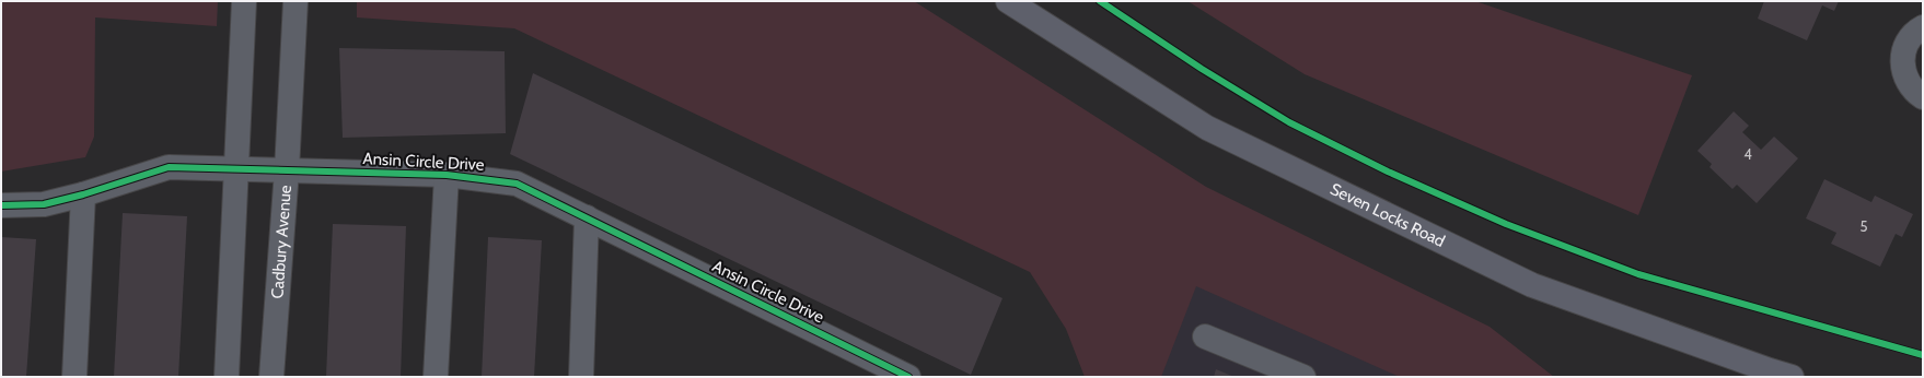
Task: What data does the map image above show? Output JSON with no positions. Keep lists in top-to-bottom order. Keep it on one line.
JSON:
{"streets":{"main road":["Seven Locks Road"],"street":["Ansin Circle Drive","Cadbury Avenue"]},"crossings":[["Ansin Circle Drive","Cadbury Avenue"]],"house_numbers":["4","5"]}
